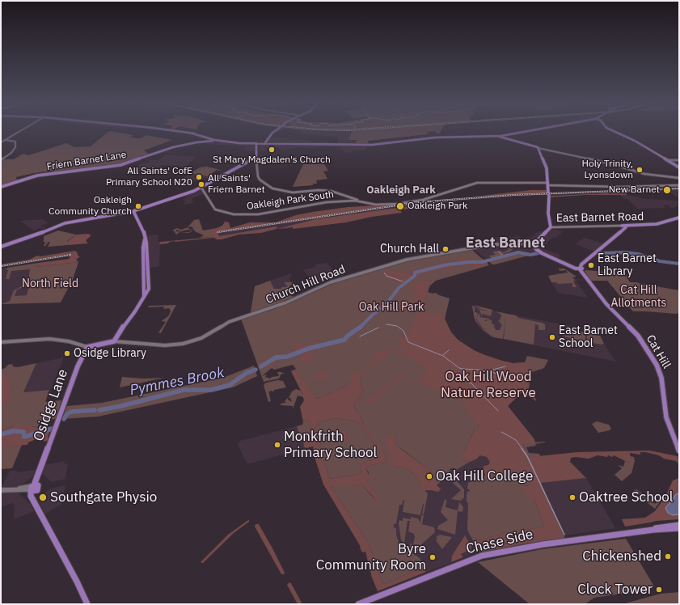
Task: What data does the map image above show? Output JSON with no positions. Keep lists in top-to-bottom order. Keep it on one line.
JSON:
{"streets":{"main road":["Friern Barnet Lane","East Barnet Road","Cat Hill","Osidge Lane","Chase Side"],"street":["Oakleigh Park South","Church Hill Road"]},"crossings":[["East Barnet Road","Church Hill Road"]],"districts":["Oakleigh Park","East Barnet"],"water":["Pymmes Brook"],"parks":["North Field","Cat Hill Allotments","Oak Hill Park","Oak Hill Wood Nature Reserve"],"places":["St Mary Magdalen's Church","Holy Trinity, Lyonsdown","All Saints' CofE Primary School N20","All Saints' Friern Barnet","New Barnet","Oakleigh Community Church","Oakleigh Park","Church Hall","East Barnet Library","East Barnet School","Osidge Library","Monkfrith Primary School","Oak Hill College","Southgate Physio","Oaktree School","Chickenshed","Byre Community Room","Clock Tower"]}
